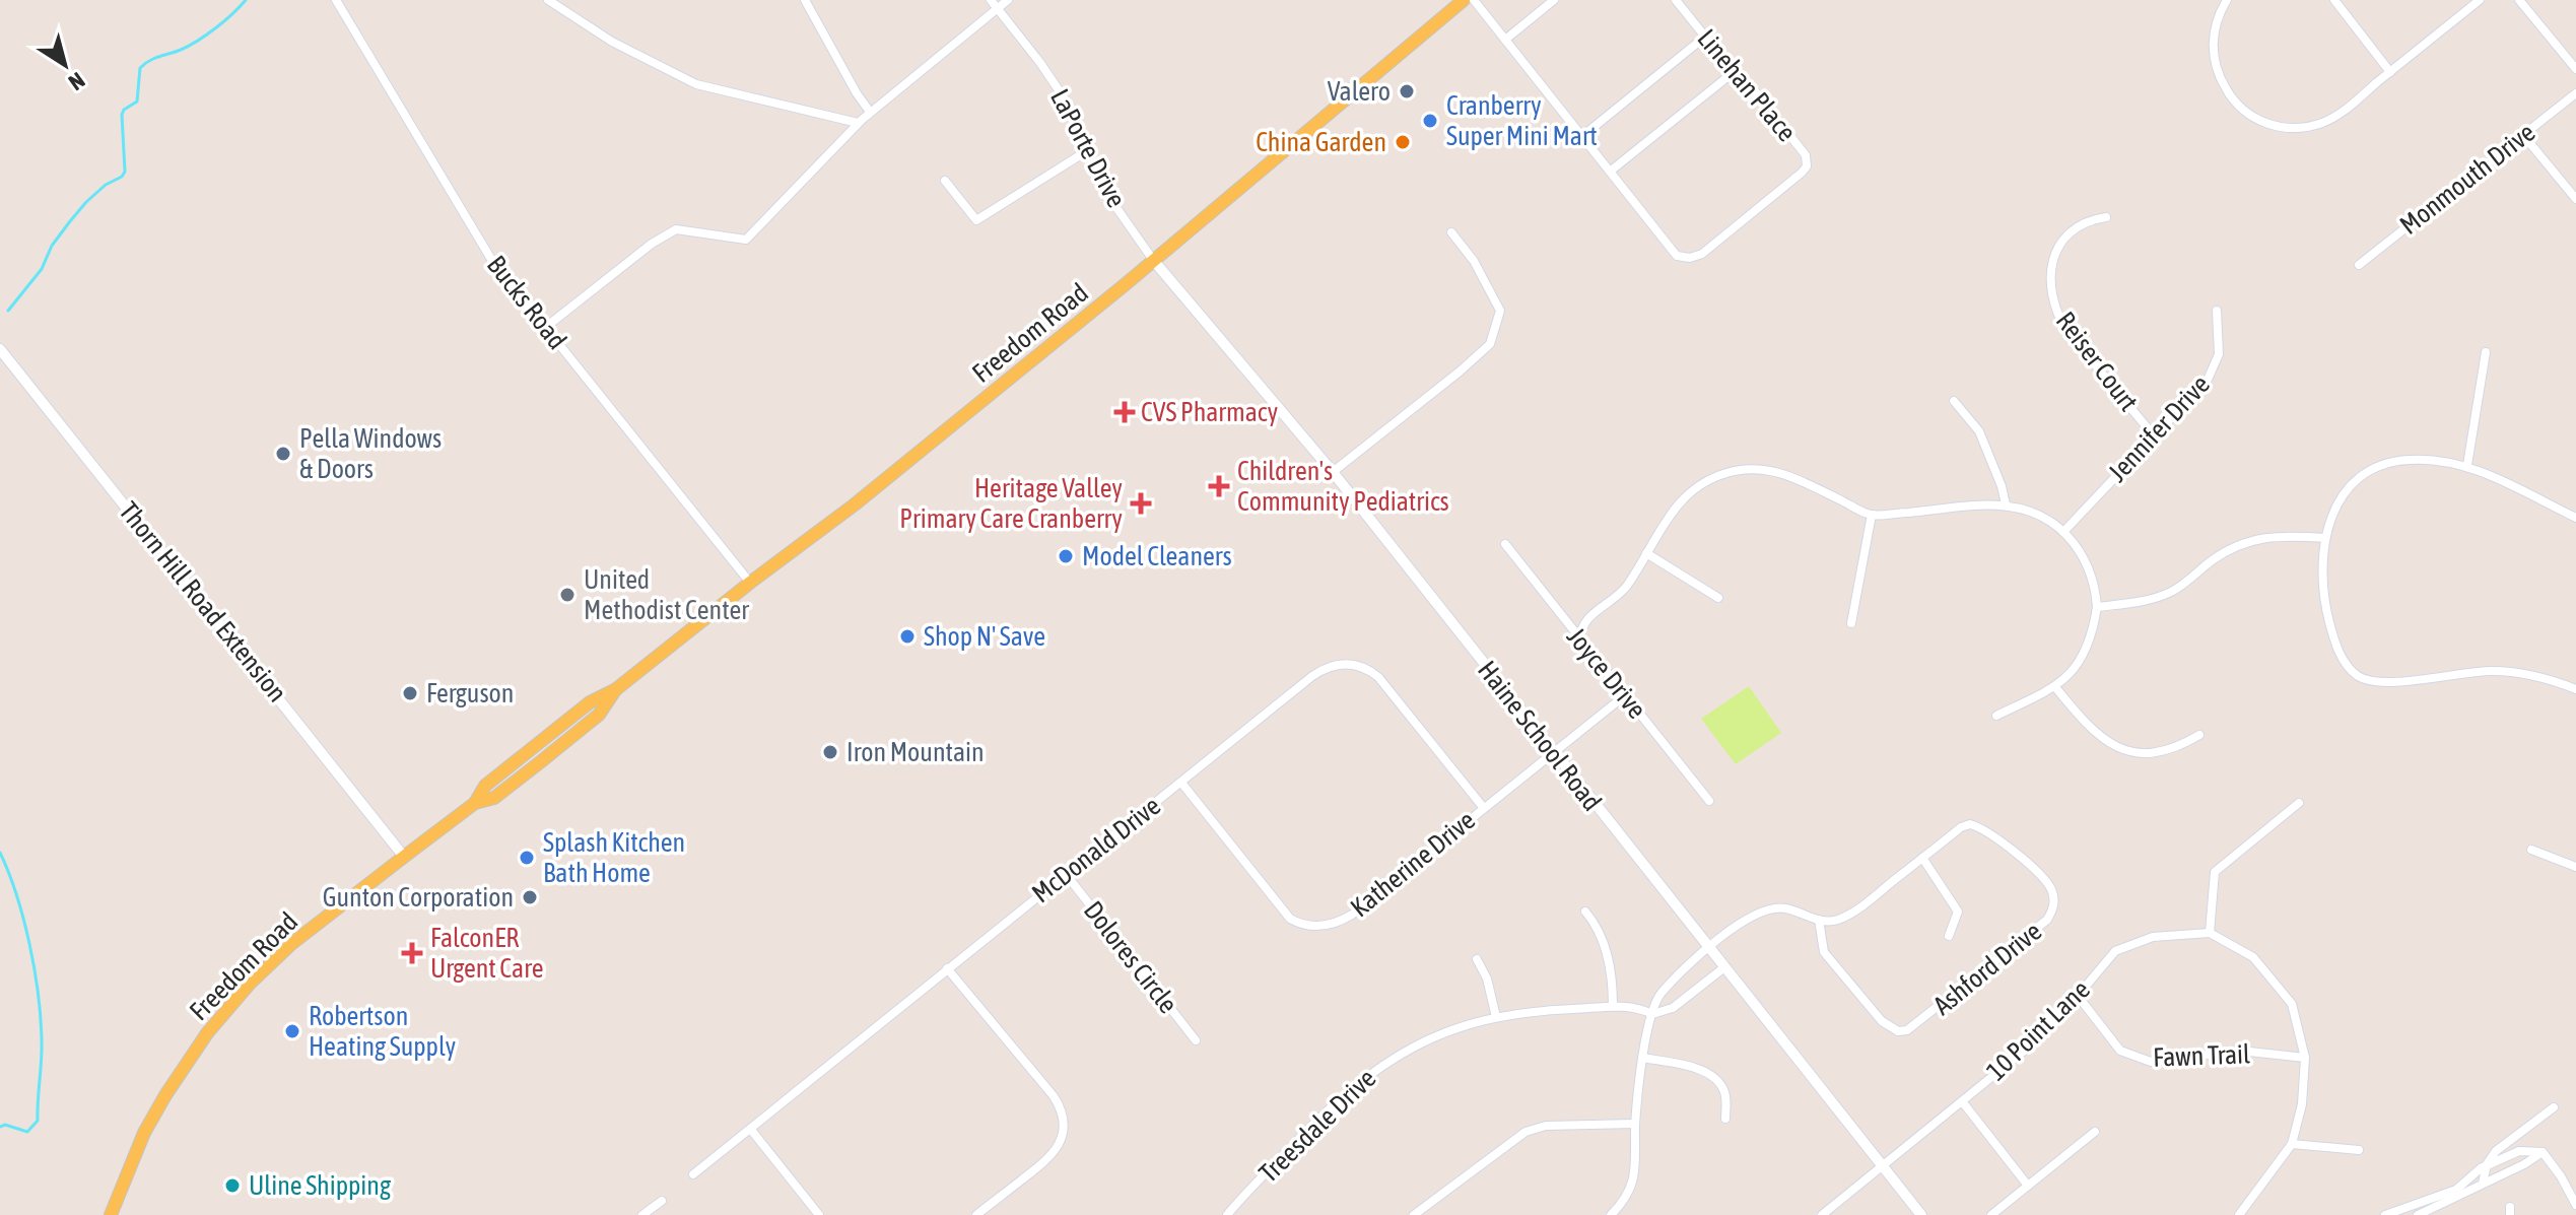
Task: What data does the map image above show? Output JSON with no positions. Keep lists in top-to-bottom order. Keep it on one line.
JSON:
{"streets":{"main road":["Freedom Road"],"street":["Linehan Place","LaPorte Drive","Monmouth Drive","Bucks Road","Reiser Court","Jennifer Drive","Thorn Hill Road Extension","Joyce Drive","Haine School Road","McDonald Drive","Katherine Drive","Dolores Circle","Ashford Drive","10 Point Lane","Fawn Trail","Treesdale Drive"]},"crossings":[["LaPorte Drive","Freedom Road"],["LaPorte Drive","Haine School Road"],["Bucks Road","Freedom Road"],["Freedom Road","Thorn Hill Road Extension"],["Freedom Road","Haine School Road"],["Reiser Court","Jennifer Drive"],["Joyce Drive","Katherine Drive"],["Haine School Road","Katherine Drive"],["Haine School Road","10 Point Lane"],["McDonald Drive","Katherine Drive"],["McDonald Drive","Dolores Circle"],["10 Point Lane","Fawn Trail"]],"places":{"other":["Valero","Cranberry Super Mini Mart","China Garden","Pella Windows & Doors","Model Cleaners","United Methodist Center","Shop N' Save","Ferguson","Iron Mountain","Splash Kitchen Bath Home","Gunton Corporation","Robertson Heating Supply","Uline Shipping"],"health":["CVS Pharmacy","Children's Community Pediatrics","Heritage Valley Primary Care Cranberry","FalconER Urgent Care"]},"north":"bottom right"}
